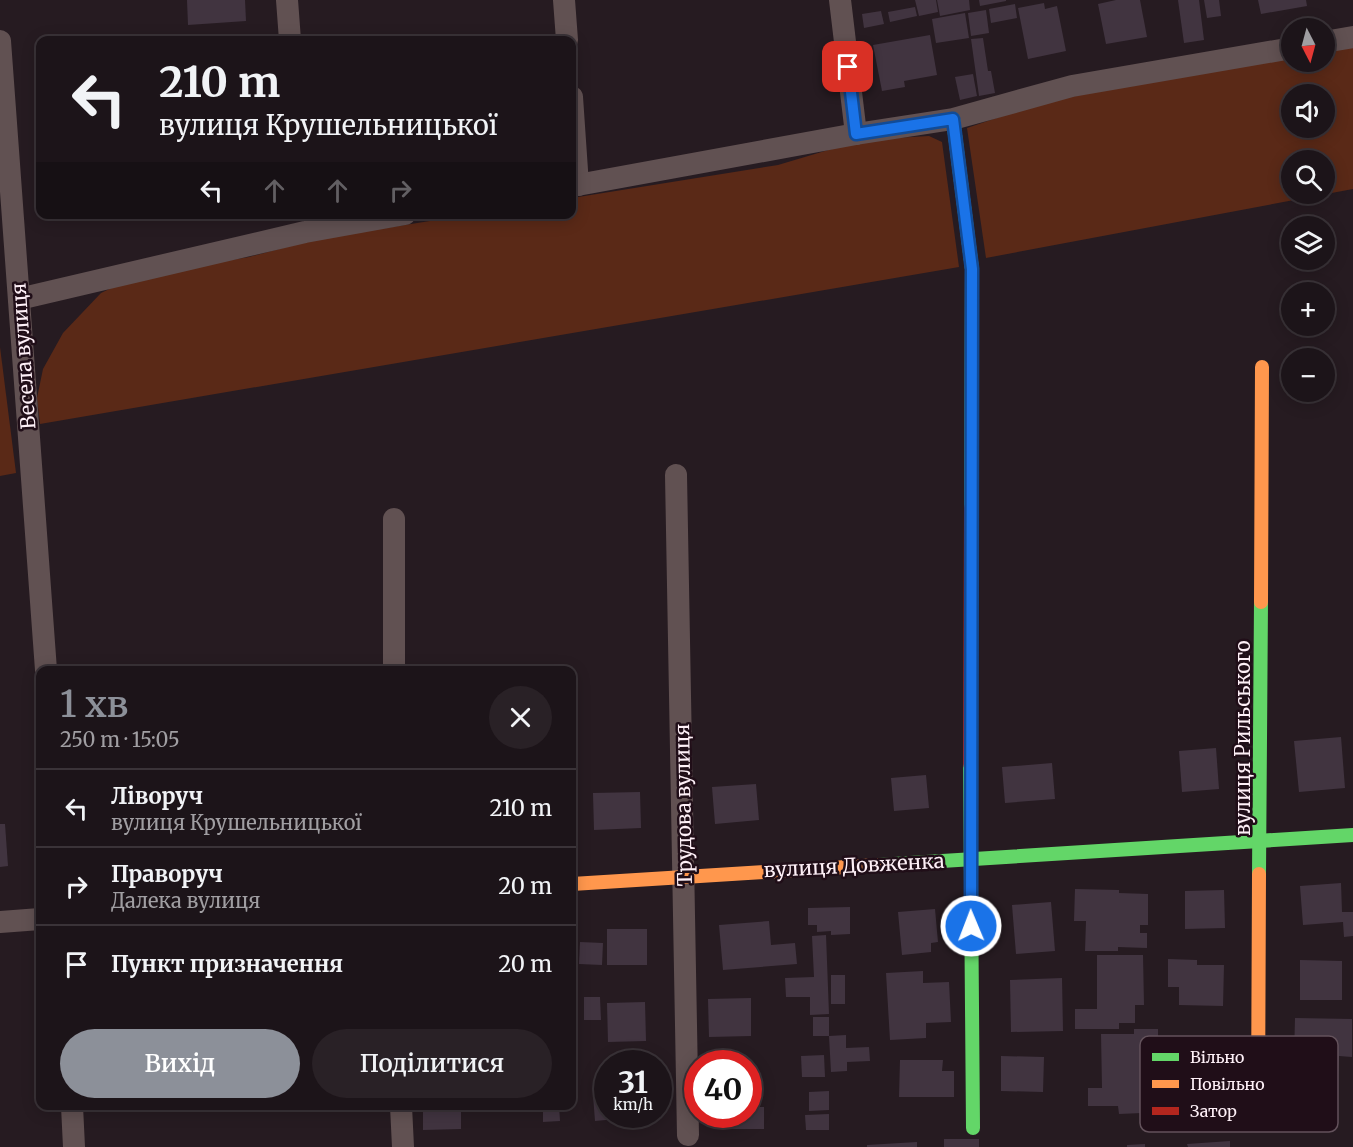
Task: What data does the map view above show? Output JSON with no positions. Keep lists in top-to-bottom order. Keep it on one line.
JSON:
{"streets":{"street":["Весела вулиця","вулиця Рильського","Трудова вулиця","вулиця Довженка"]},"crossings":[["вулиця Рильського","вулиця Довженка"],["Трудова вулиця","вулиця Довженка"]],"legend":["Вільно","Повільно","Затор"],"north":"bottom","page":{"map_buttons":["+","−"],"turn":["210 m","вулиця Крушельницької"],"heading":["1 хв","250 m · 15:05"],"list":[{"name":"Ліворуч","note":"вулиця Крушельницької","value":"210 m"},{"name":"Праворуч","note":"Далека вулиця","value":"20 m"},{"name":"Пункт призначення","value":"20 m"}],"buttons":["Вихід","Поділитися"],"speed":"31 km/h","limit":"40"}}
